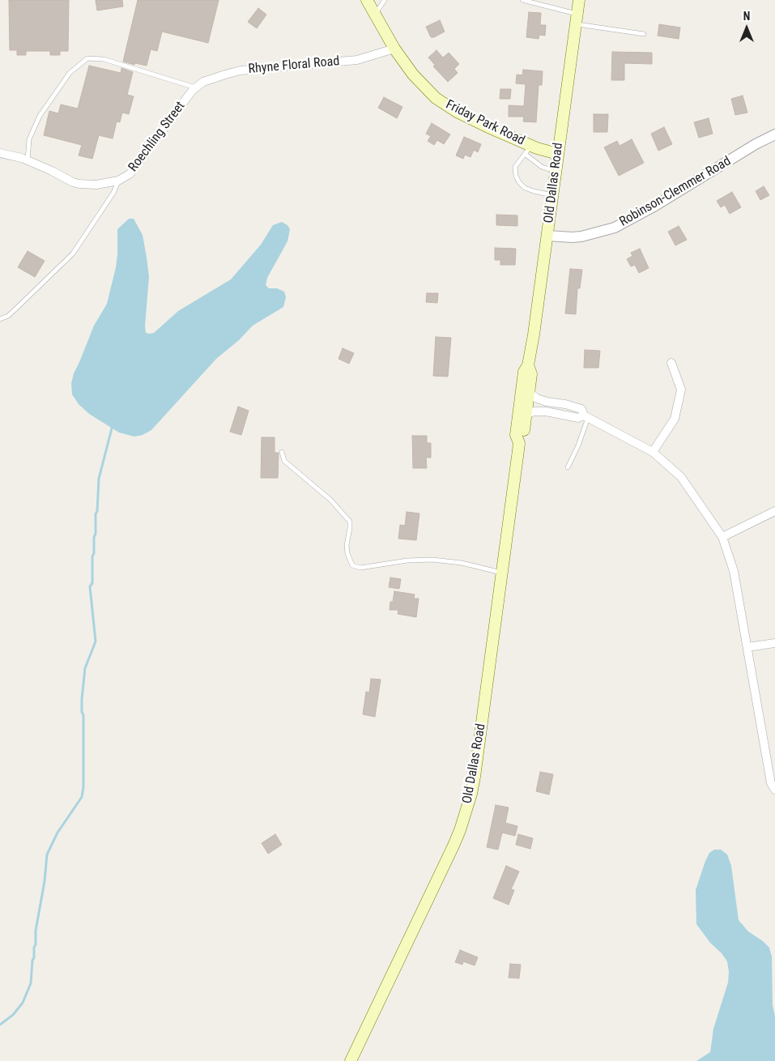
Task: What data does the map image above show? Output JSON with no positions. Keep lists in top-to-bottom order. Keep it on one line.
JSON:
{"streets":{"main road":["Friday Park Road","Old Dallas Road"],"street":["Rhyne Floral Road","Roechling Street","Robinson-Clemmer Road"]},"crossings":[["Rhyne Floral Road","Friday Park Road"],["Rhyne Floral Road","Roechling Street"],["Friday Park Road","Old Dallas Road"],["Old Dallas Road","Robinson-Clemmer Road"]],"north":"top"}
